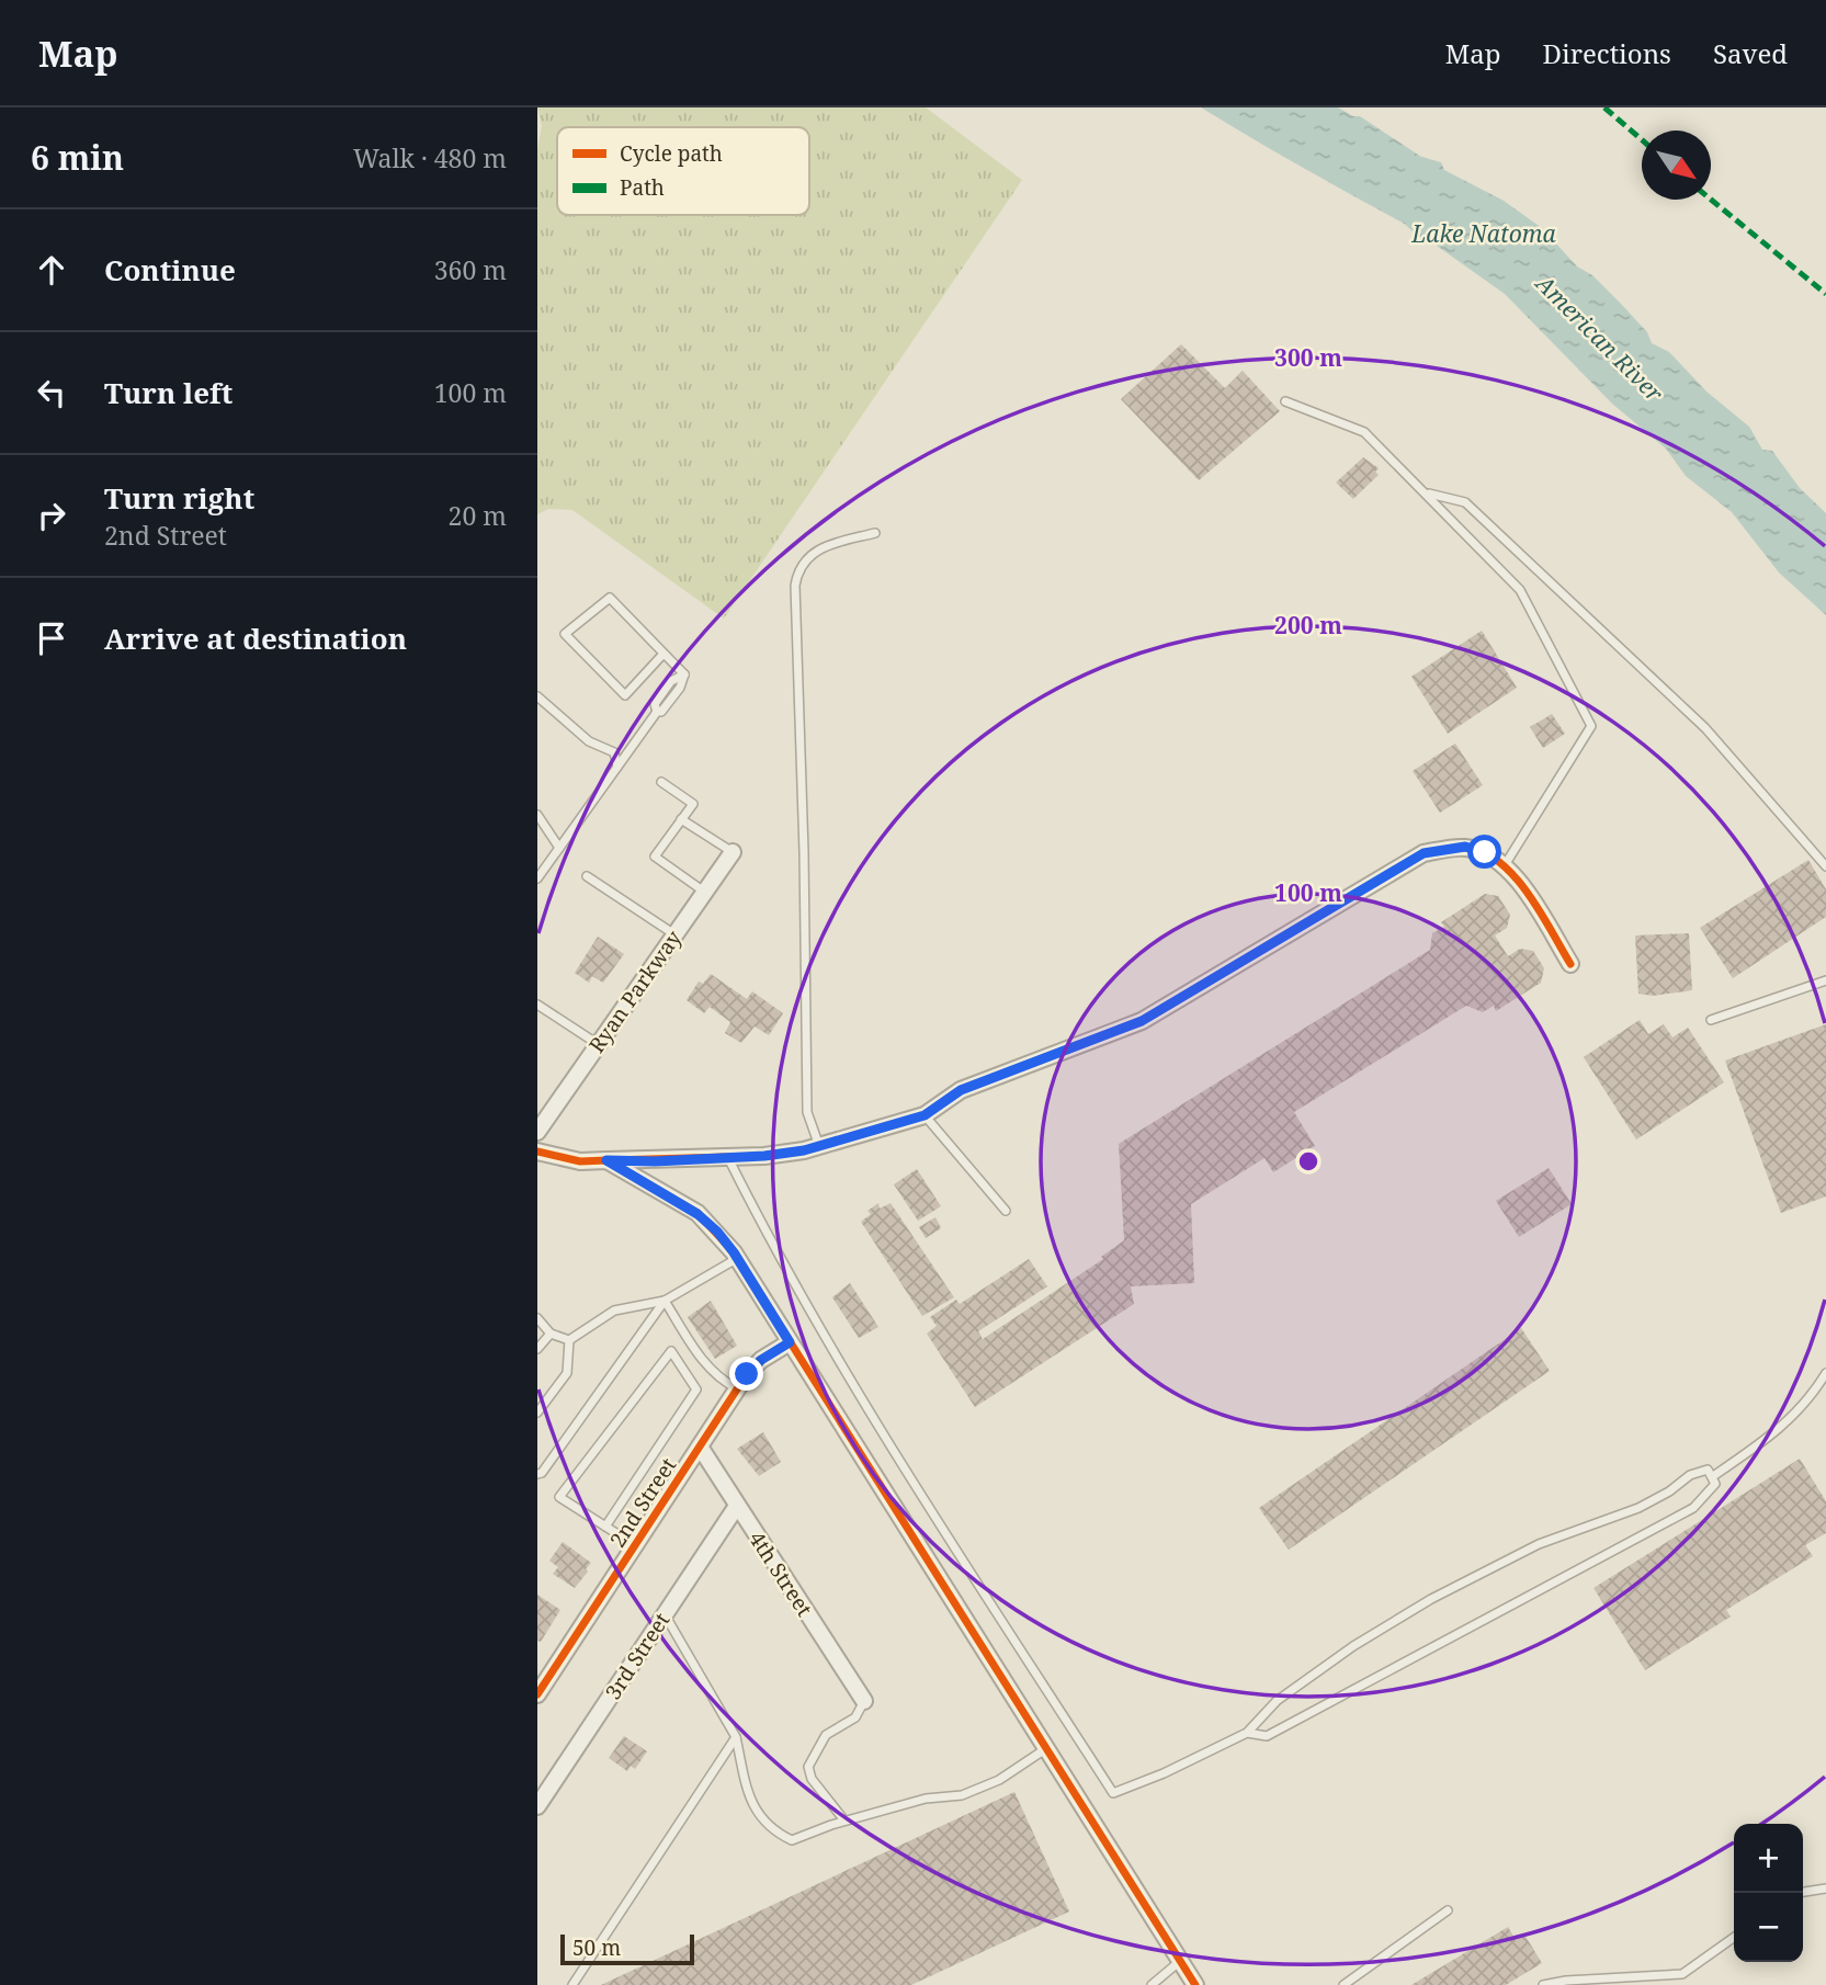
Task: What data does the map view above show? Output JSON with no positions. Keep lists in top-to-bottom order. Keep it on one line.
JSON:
{"streets":{"street":["Ryan Parkway","2nd Street","4th Street","3rd Street"]},"crossings":[["2nd Street","4th Street"],["4th Street","3rd Street"]],"water":["Lake Natoma","American River"],"legend":["Cycle path","Path"],"scale_bar":"50 m","north":"bottom right","page":{"header":"Map","nav":["Map","Directions","Saved"],"heading":["6 min","Walk · 480 m"],"list":[["Continue","360 m"],["Turn left","100 m"],["Turn right","2nd Street","20 m"],"Arrive at destination"],"map_buttons":["+","−"],"scale":"50 m"},"rings":["300 m","200 m","100 m"]}
